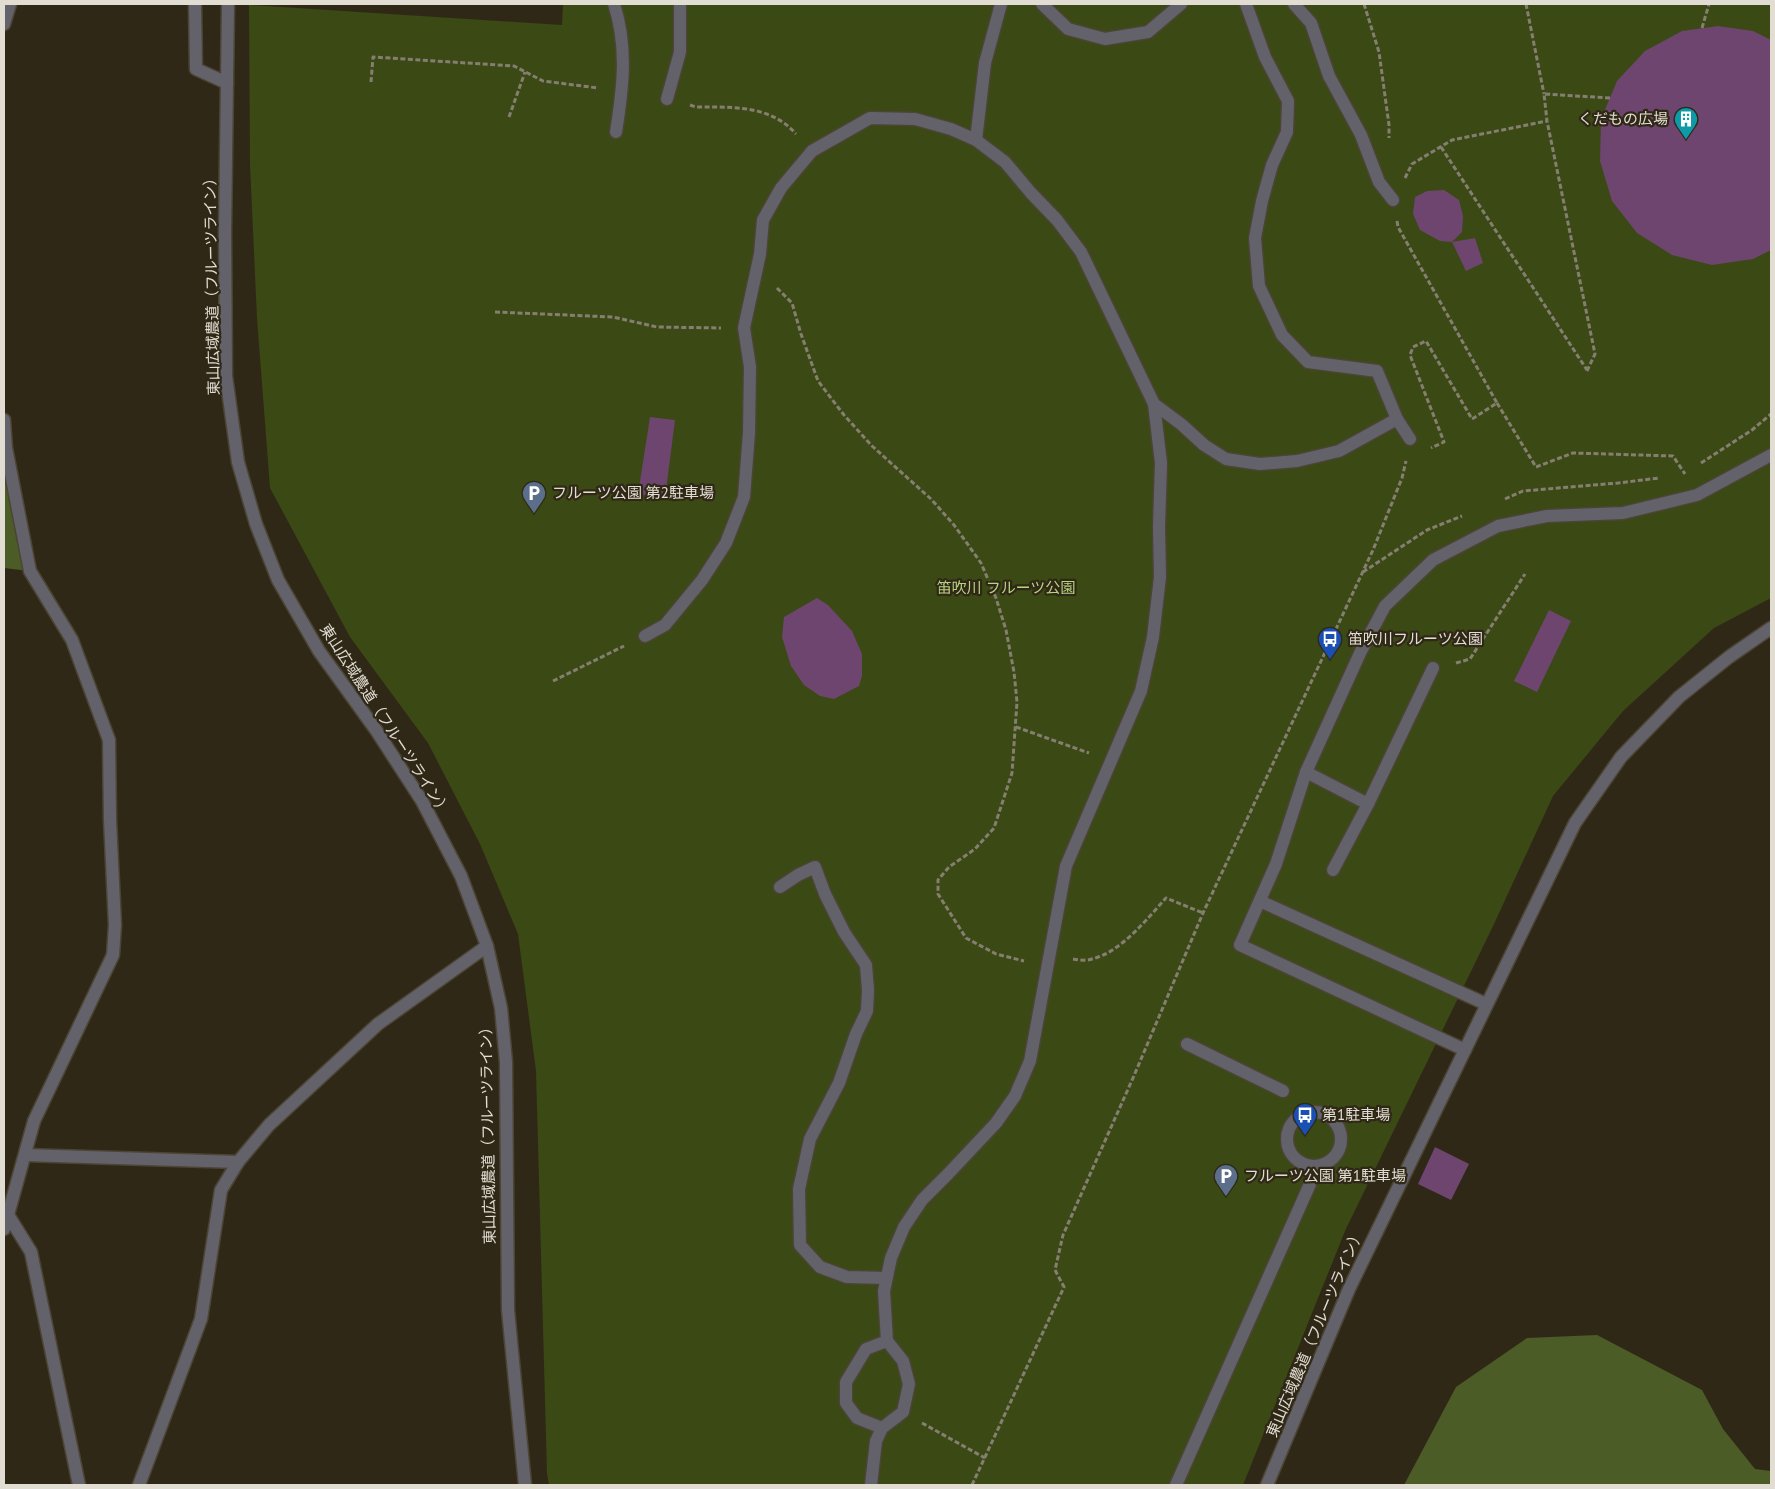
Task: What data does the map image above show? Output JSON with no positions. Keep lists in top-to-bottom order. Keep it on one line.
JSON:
{"streets":{"street":["東山広域農道（フルーツライン）"]},"parks":["笛吹川 フルーツ公園"],"places":{"building":["くだもの広場"],"parking":["フルーツ公園 第2駐車場","フルーツ公園 第1駐車場"],"bus stop":["笛吹川フルーツ公園","第1駐車場"]}}
